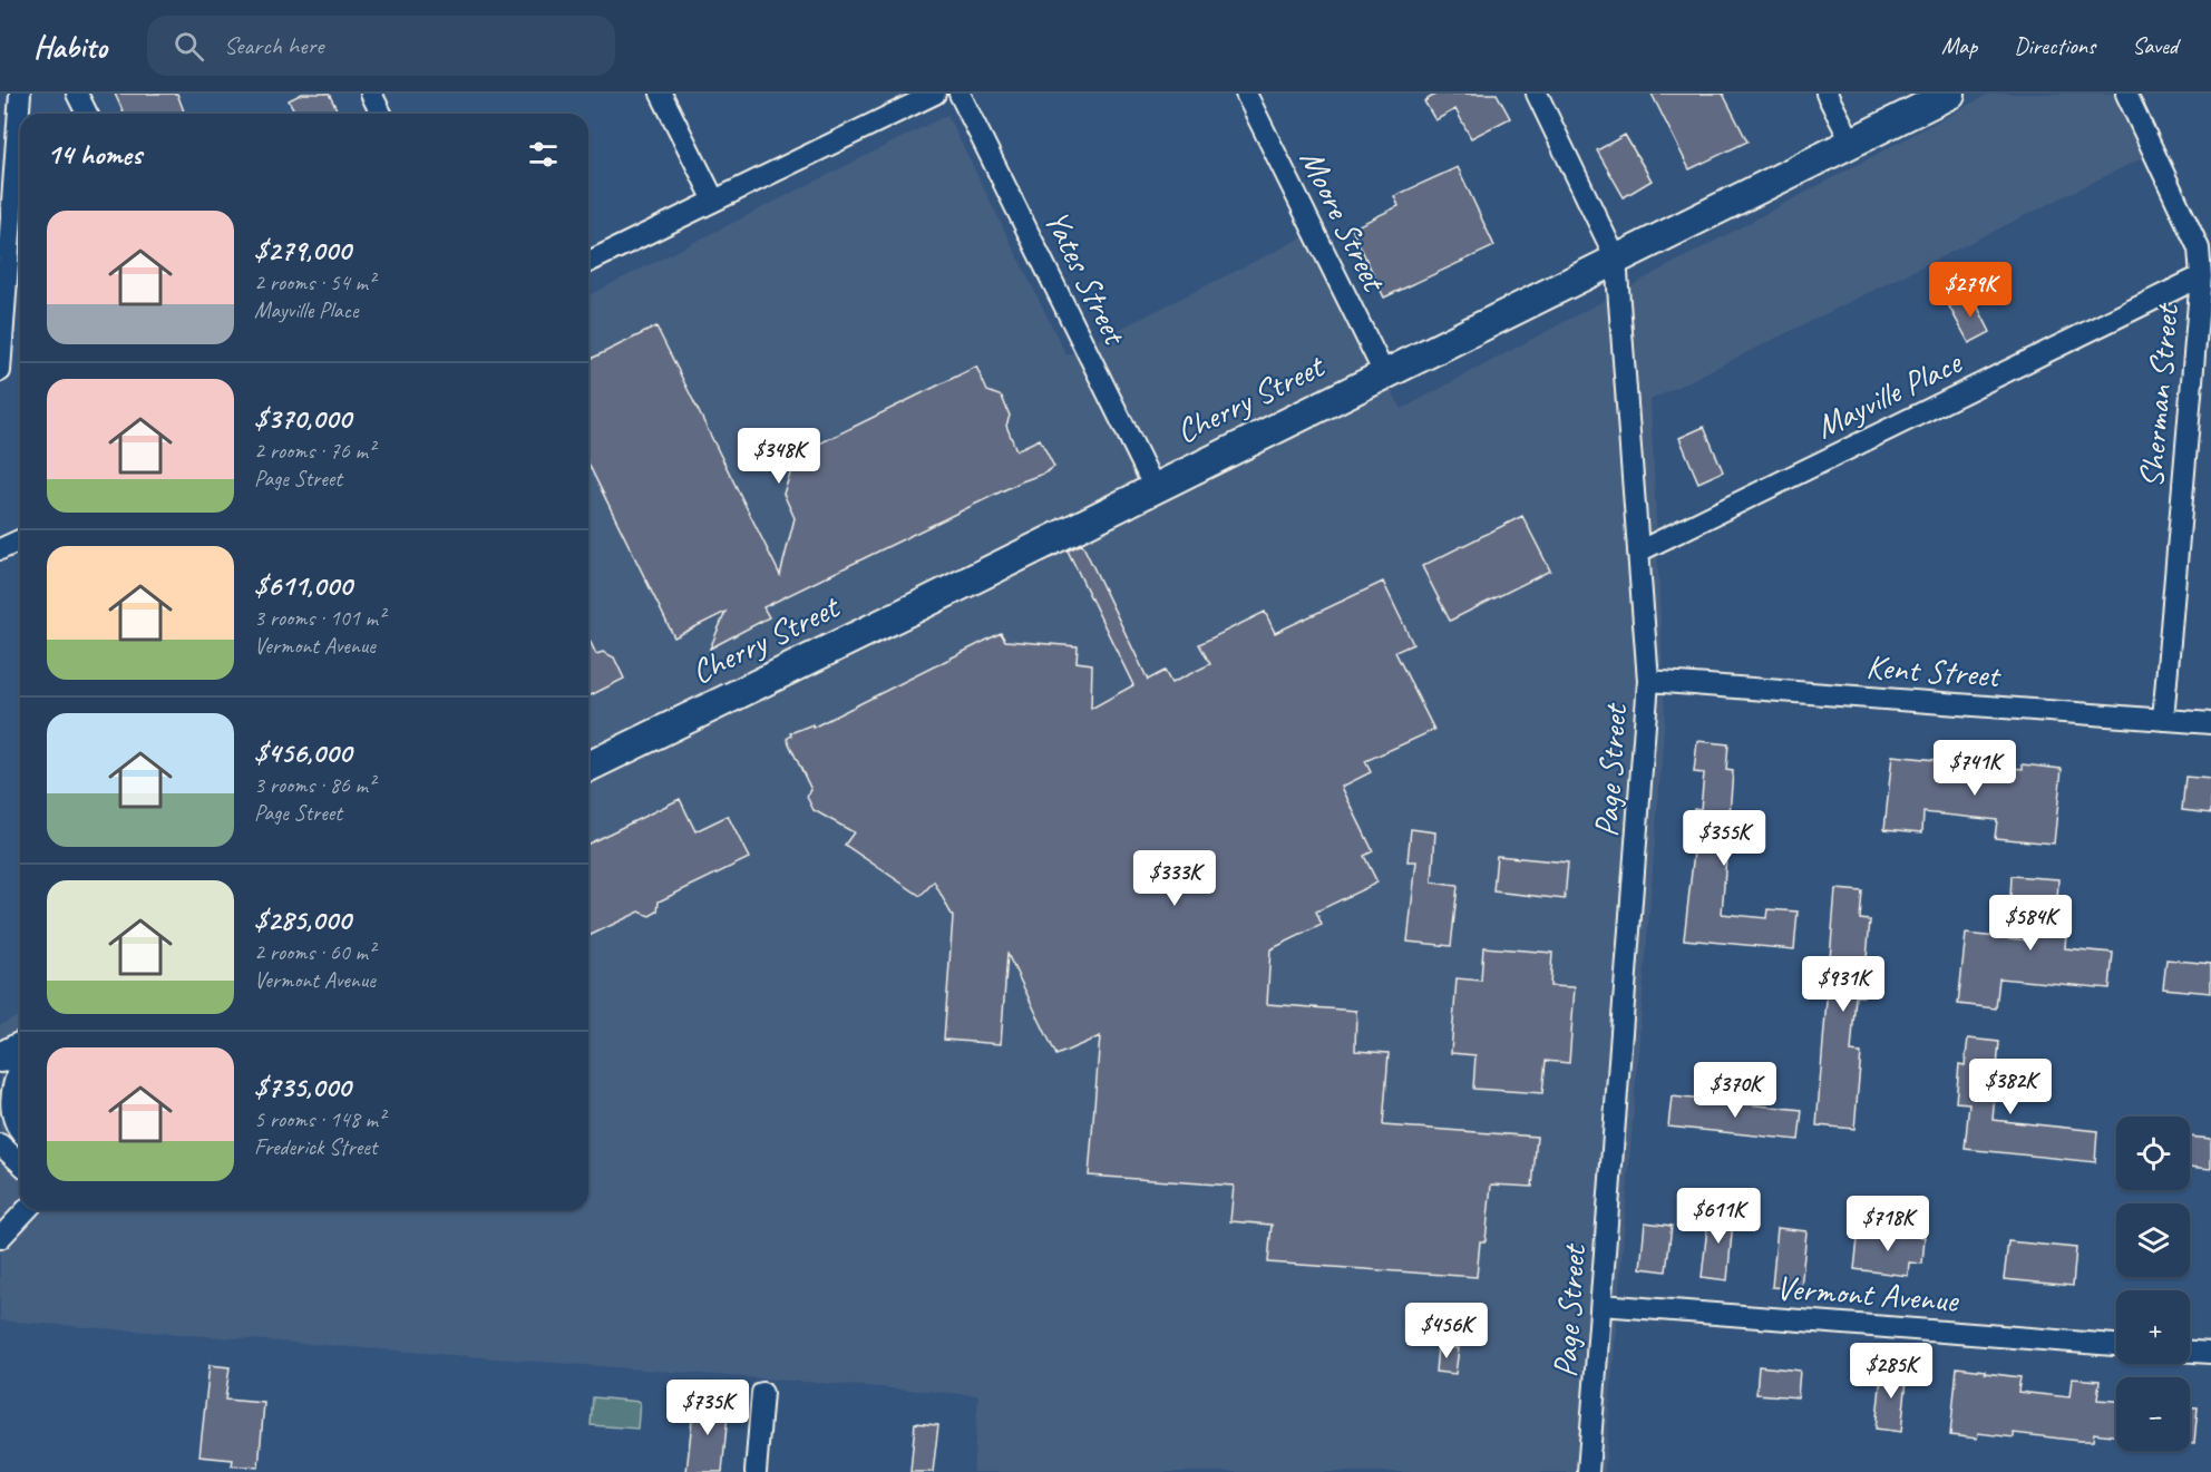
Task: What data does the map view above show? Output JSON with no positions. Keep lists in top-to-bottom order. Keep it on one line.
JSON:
{"streets":{"main road":["Cherry Street"],"street":["Moore Street","Yates Street","Mayville Place","Sherman Street","Kent Street","Page Street","Vermont Avenue"]},"crossings":[["Moore Street","Cherry Street"],["Yates Street","Cherry Street"],["Mayville Place","Sherman Street"],["Mayville Place","Page Street"],["Sherman Street","Kent Street"],["Cherry Street","Page Street"],["Kent Street","Page Street"],["Page Street","Vermont Avenue"]],"page":{"header":"Habito","search":"Search here","nav":["Map","Directions","Saved"],"heading":"14 homes","list":[{"name":"$279,000","note":"2 rooms · 54 m² · Mayville Place"},{"name":"$370,000","note":"2 rooms · 76 m² · Page Street"},{"name":"$611,000","note":"3 rooms · 101 m² · Vermont Avenue"},{"name":"$456,000","note":"3 rooms · 86 m² · Page Street"},{"name":"$285,000","note":"2 rooms · 60 m² · Vermont Avenue"},{"name":"$735,000","note":"5 rooms · 148 m² · Frederick Street"}],"price":["$279K","$348K","$741K","$355K","$333K","$584K","$931K","$382K","$370K","$611K","$718K","$456K","$285K","$735K"],"map_buttons":["+","−"]}}
